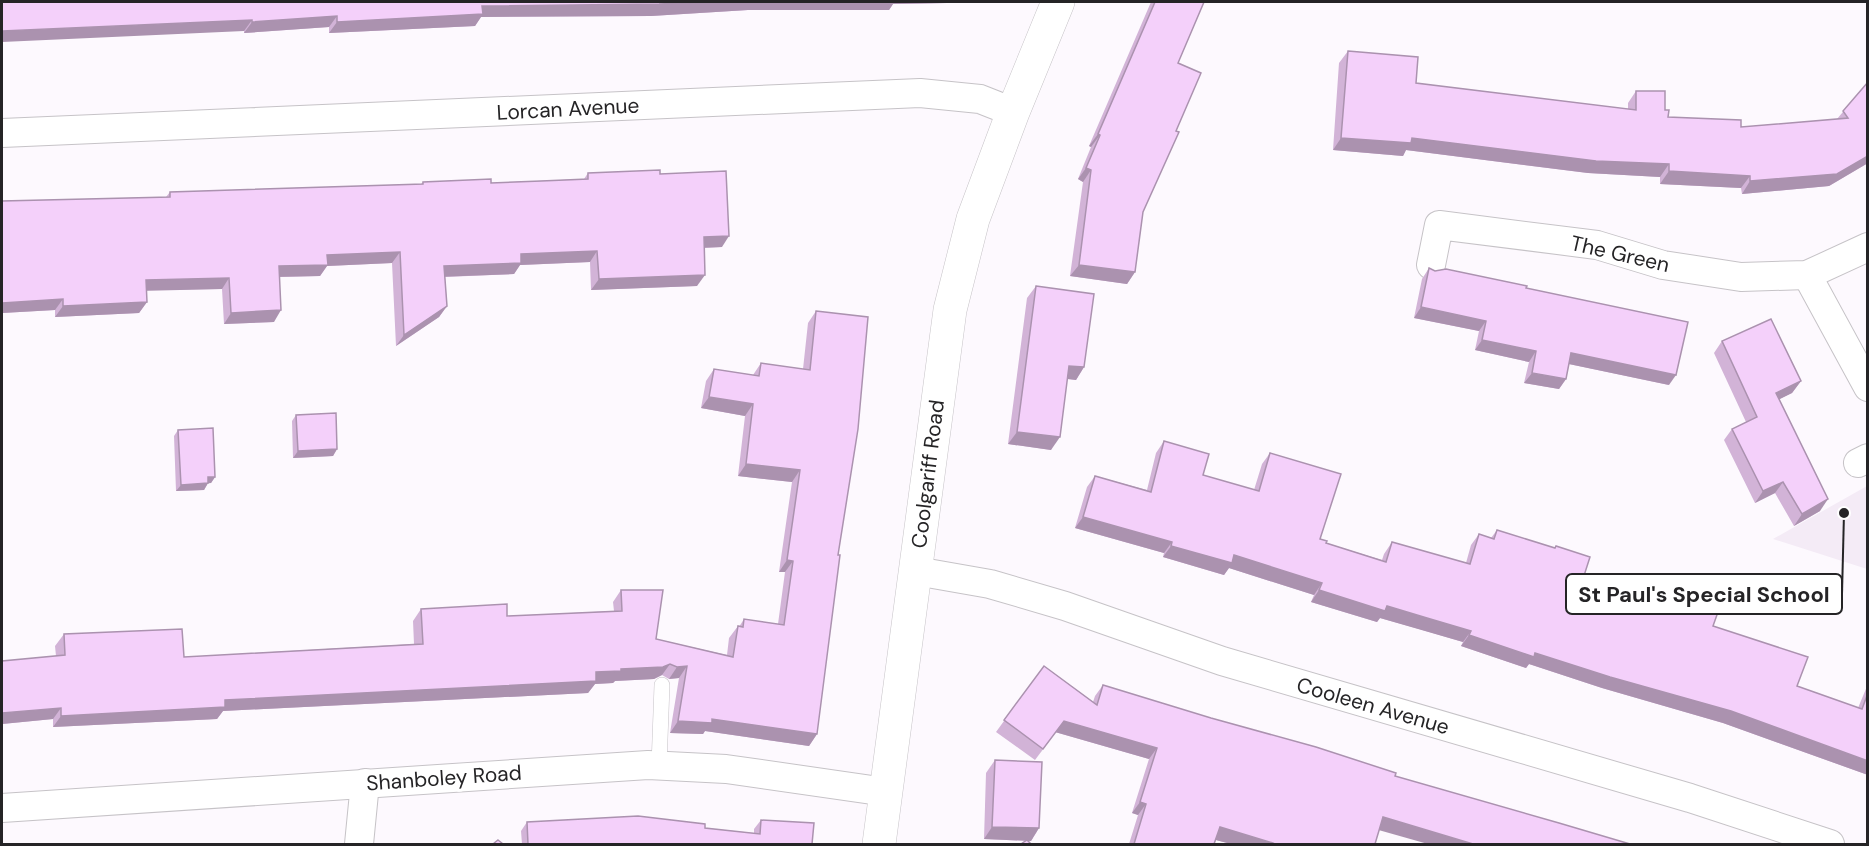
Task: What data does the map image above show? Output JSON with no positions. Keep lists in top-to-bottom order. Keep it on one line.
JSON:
{"streets":{"street":["Lorcan Avenue","The Green","Coolgariff Road","Cooleen Avenue","Shanboley Road"]},"crossings":[["Lorcan Avenue","Coolgariff Road"],["Coolgariff Road","Cooleen Avenue"],["Coolgariff Road","Shanboley Road"]],"places":["St Paul's Special School"]}
